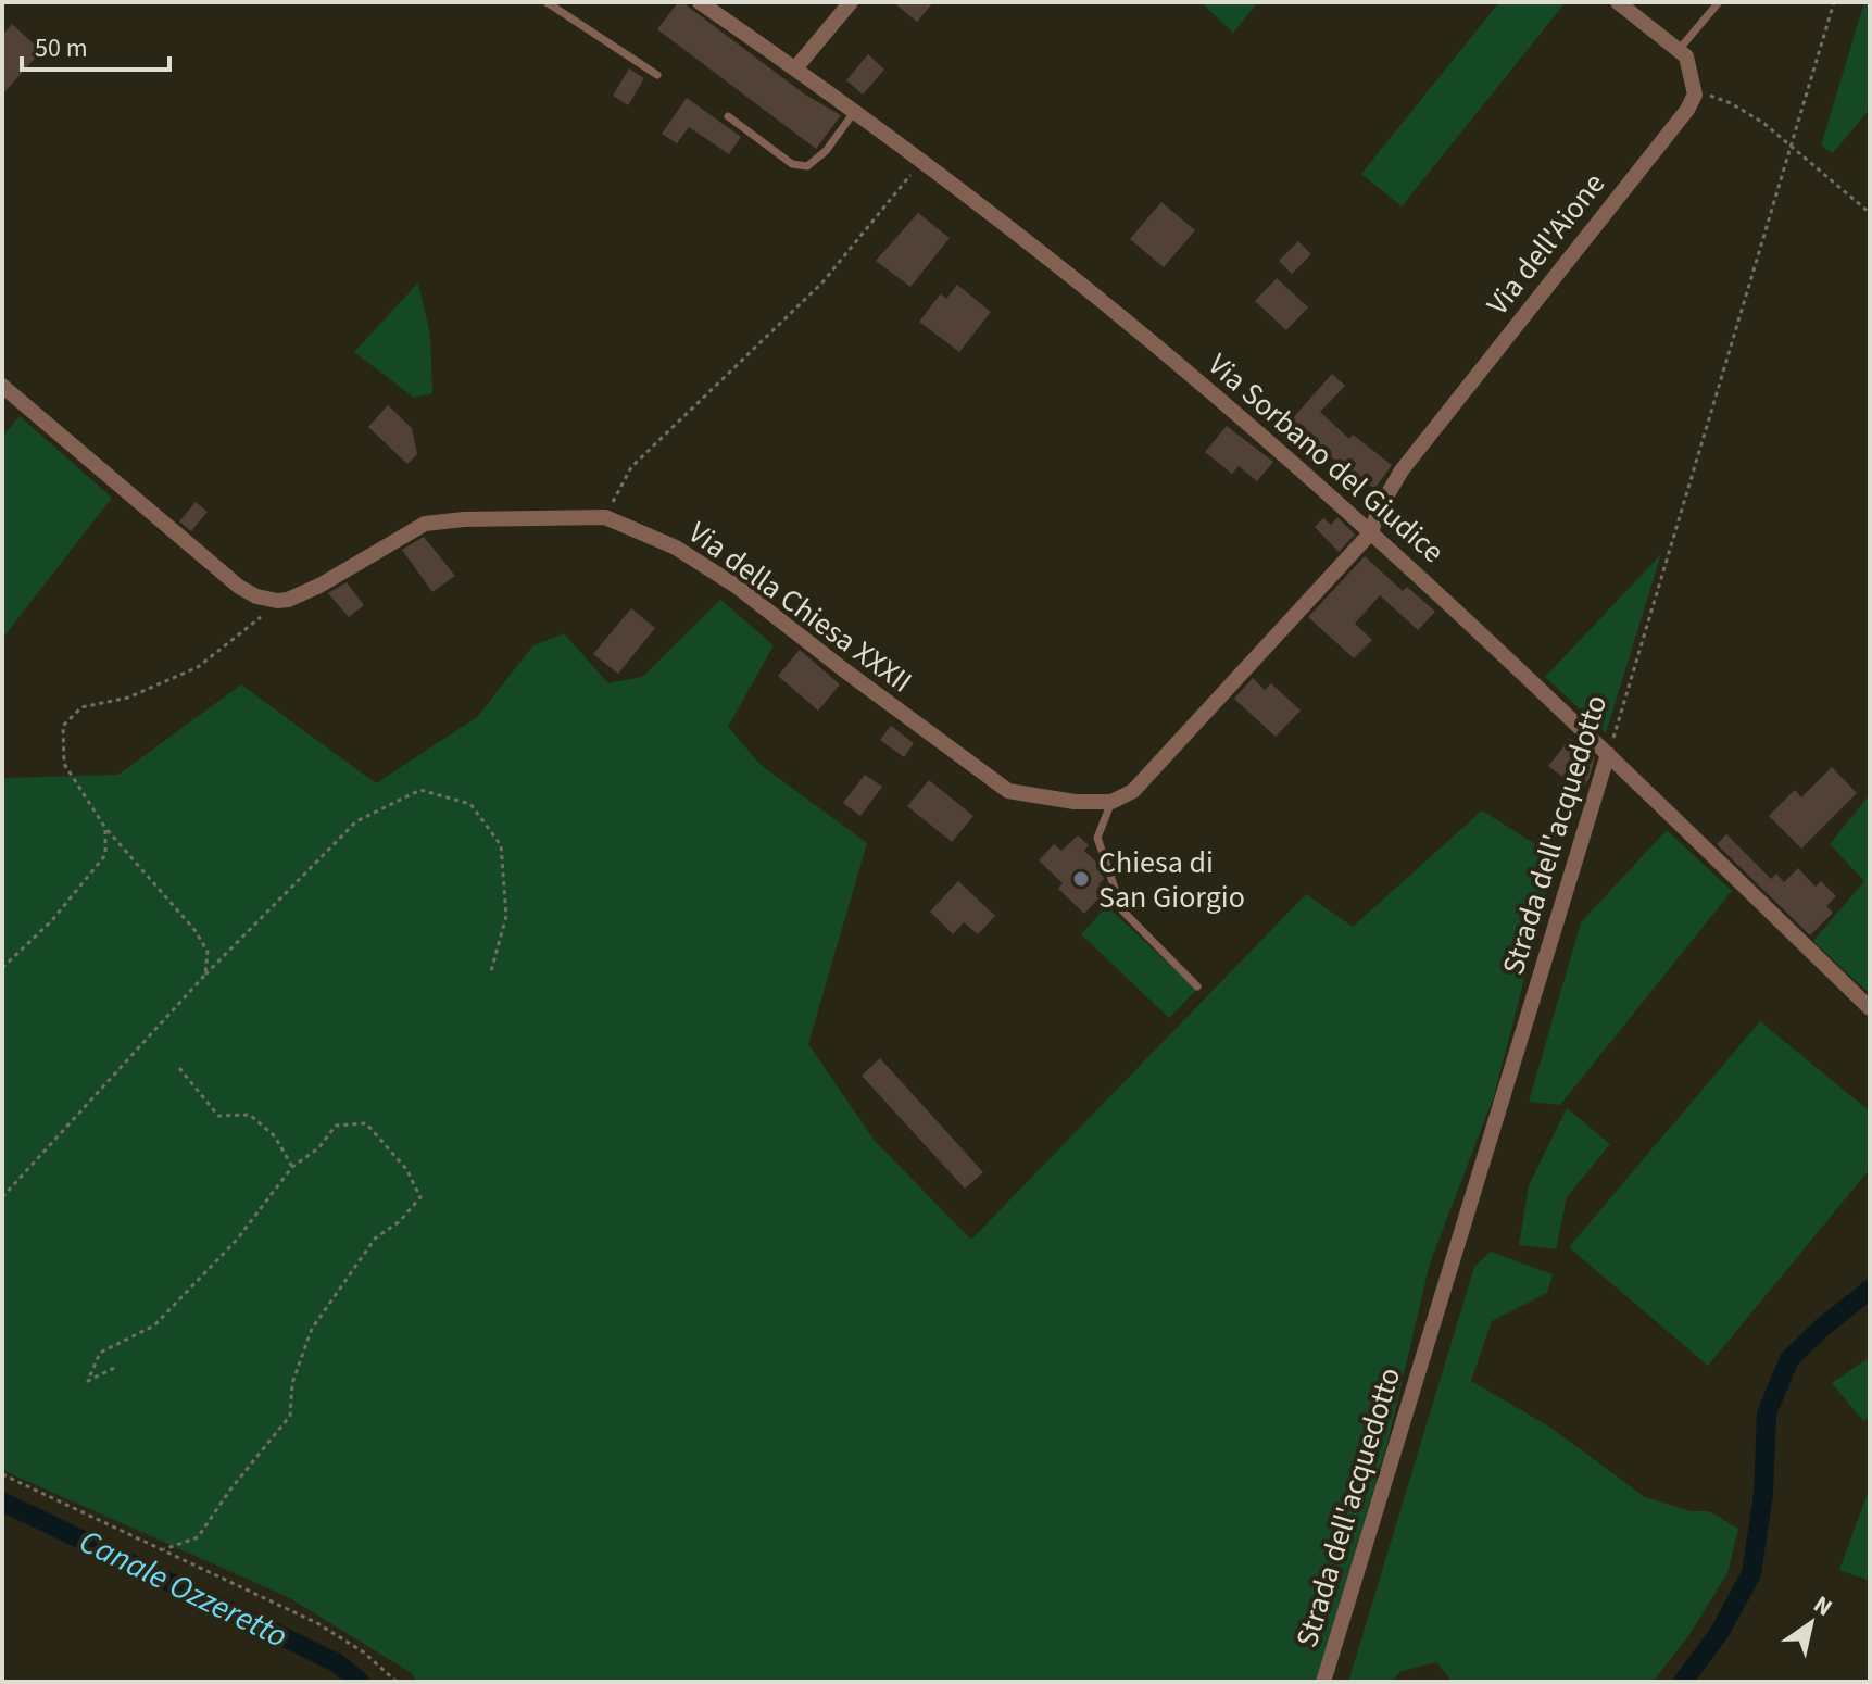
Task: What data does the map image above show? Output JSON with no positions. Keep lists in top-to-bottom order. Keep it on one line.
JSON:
{"streets":{"street":["Via dell'Aione","Via Sorbano del Giudice","Via della Chiesa XXXII","Strada dell'acquedotto"]},"crossings":[["Via dell'Aione","Via Sorbano del Giudice"],["Via Sorbano del Giudice","Strada dell'acquedotto"]],"water":["Canale Ozzeretto"],"places":["Chiesa di San Giorgio"],"scale_bar":"50 m","north":"top right"}
